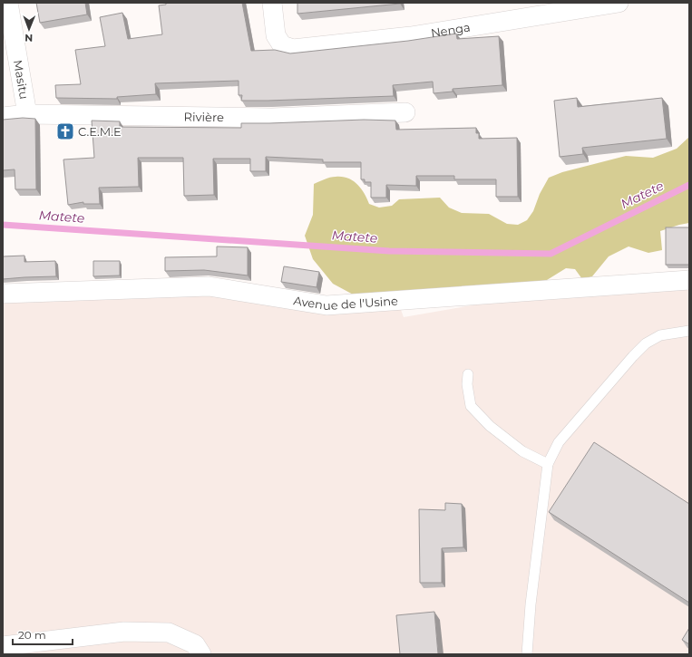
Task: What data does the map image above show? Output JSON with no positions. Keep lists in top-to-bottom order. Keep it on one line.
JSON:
{"streets":{"street":["Nenga","Masitu","Rivière","Avenue de l'Usine"]},"crossings":[["Masitu","Rivière"]],"water":["Matete"],"places":{"church":["C.E.M.E"]},"scale_bar":"20 m","north":"bottom"}
